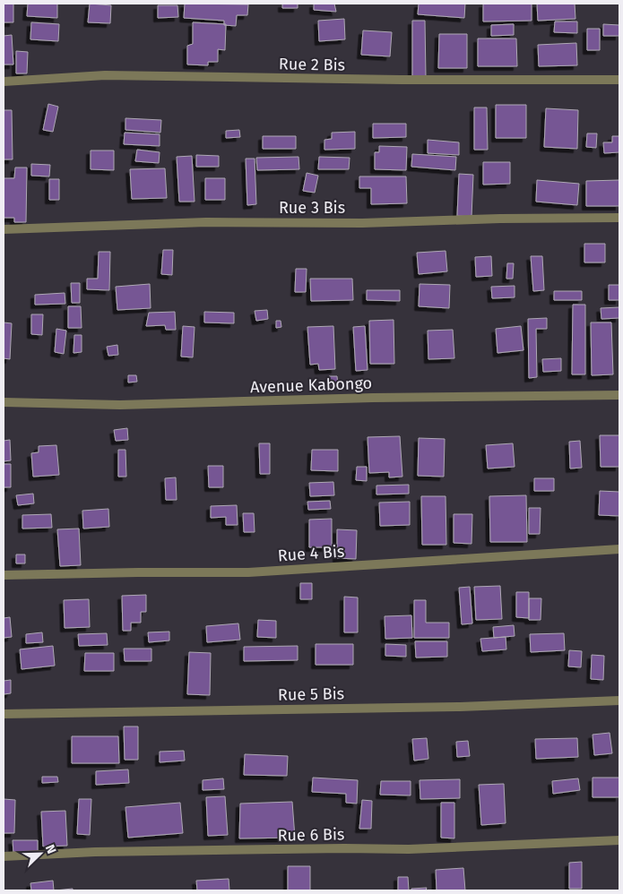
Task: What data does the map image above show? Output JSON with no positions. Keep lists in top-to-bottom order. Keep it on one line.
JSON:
{"streets":{"street":["Rue 2 Bis","Rue 3 Bis","Avenue Kabongo","Rue 4 Bis","Rue 5 Bis","Rue 6 Bis"]},"north":"top right"}
